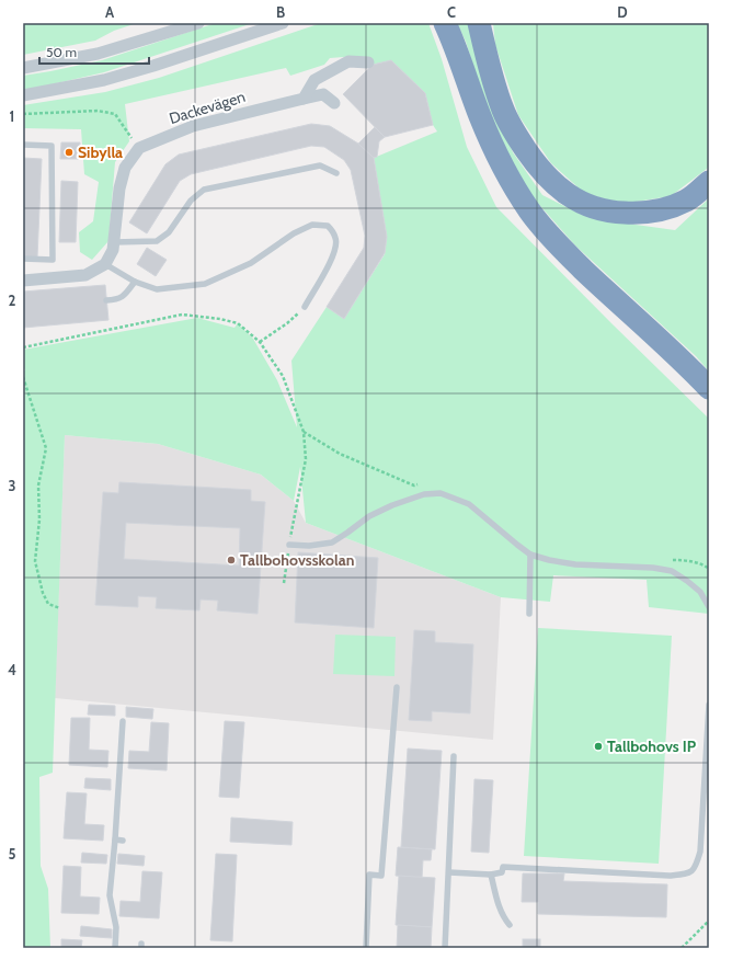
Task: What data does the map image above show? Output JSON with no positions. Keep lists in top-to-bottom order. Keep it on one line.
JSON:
{"streets":{"street":["Dackevägen"]},"places":["Sibylla","Tallbohovsskolan","Tallbohovs IP"],"scale_bar":"50 m","grid":{"columns":["A","B","C","D"],"rows":["1","2","3","4","5"]}}
